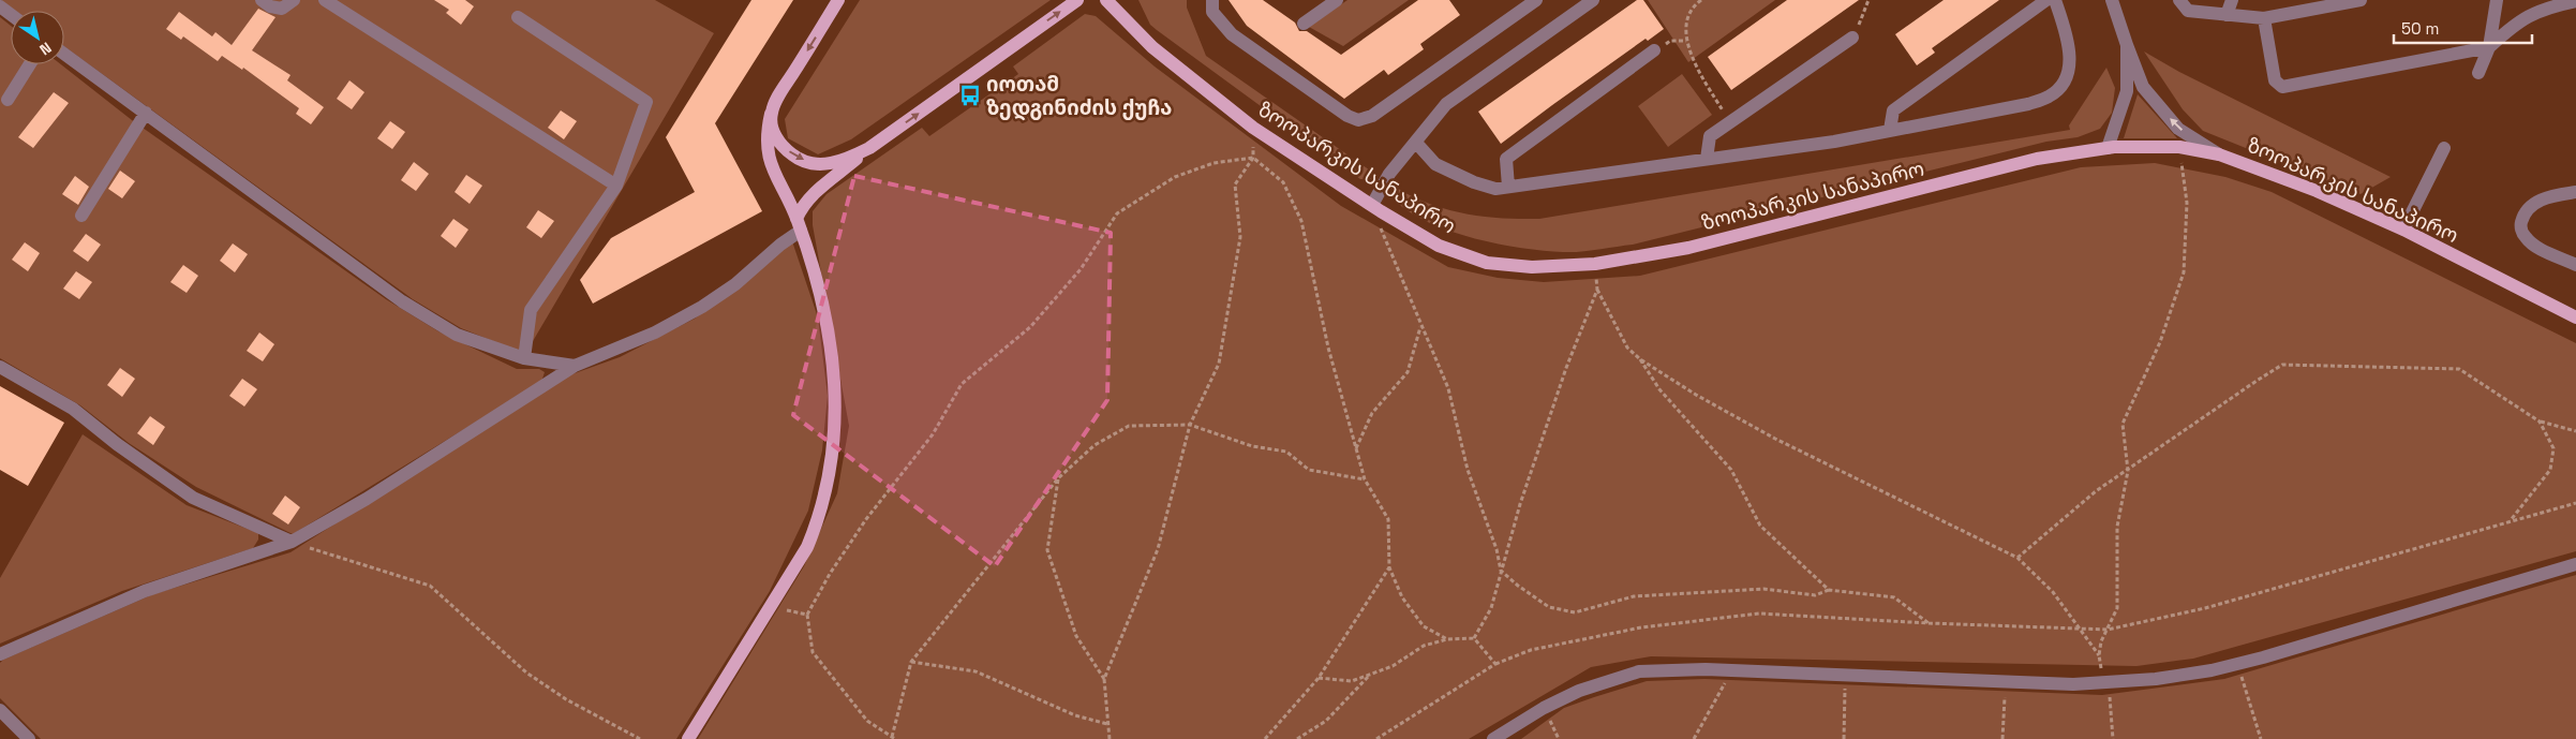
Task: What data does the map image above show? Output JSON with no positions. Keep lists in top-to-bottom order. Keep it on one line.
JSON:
{"streets":{"main road":["ზოოპარკის სანაპირო"]},"places":{"bus stop":["იოთამ ზედგინიძის ქუჩა"]},"scale_bar":"50 m","north":"bottom right"}
